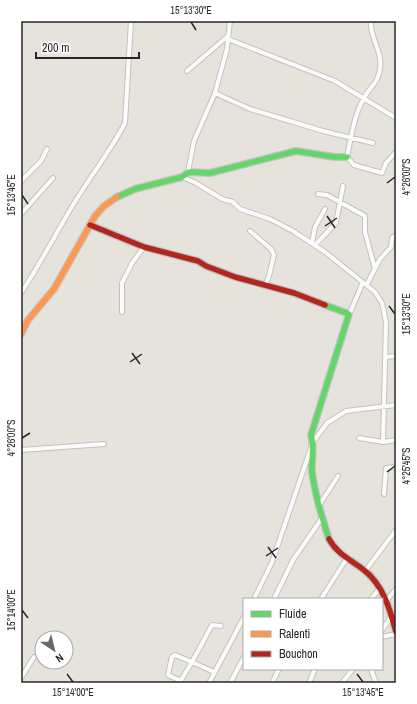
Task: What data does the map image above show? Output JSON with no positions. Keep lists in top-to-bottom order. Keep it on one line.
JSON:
{"legend":["Fluide","Ralenti","Bouchon"],"scale_bar":"200 m","north":"bottom right","coordinates":["15°13'30\"E","4°26'00\"S","15°13'45\"E","4°25'45\"S","15°14'00\"E"]}
